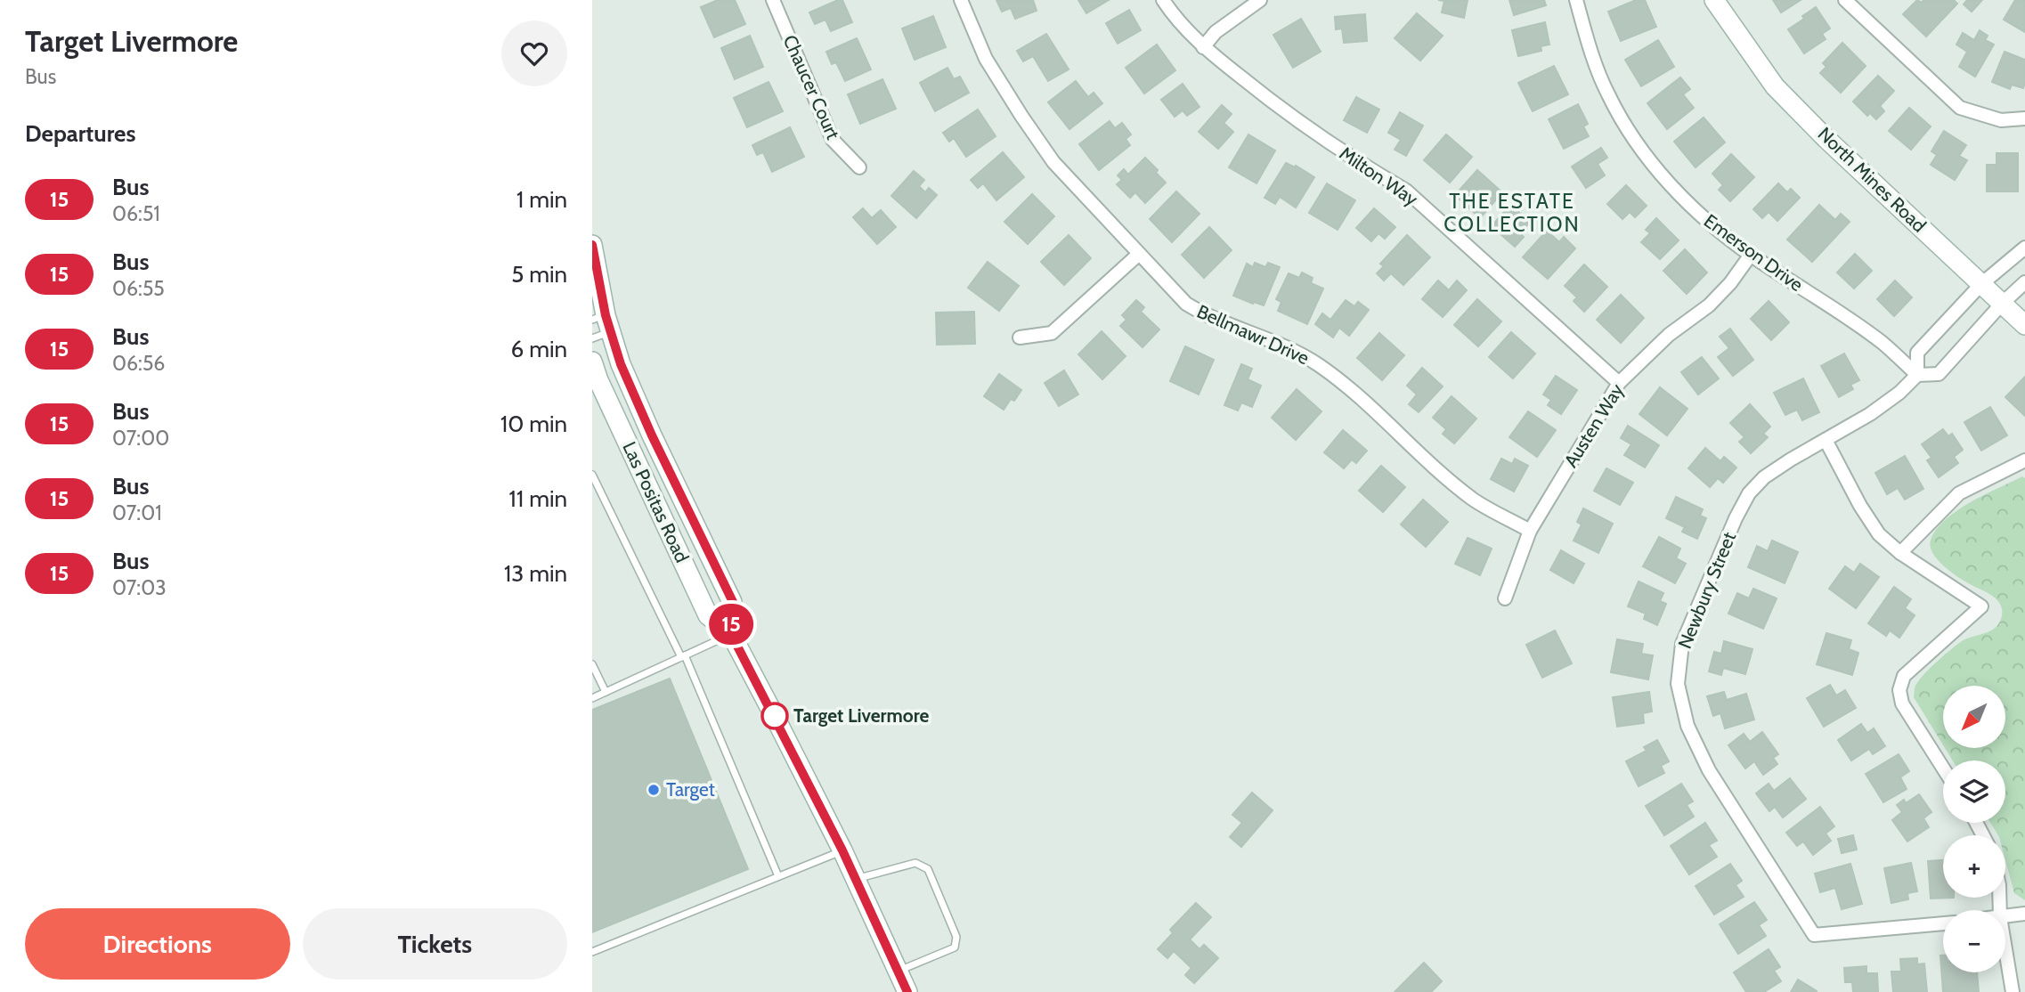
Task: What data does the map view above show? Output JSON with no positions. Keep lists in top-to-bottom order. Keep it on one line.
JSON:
{"streets":{"main road":["North Mines Road","Las Positas Road"],"street":["Chaucer Court","Milton Way","Emerson Drive","Bellmawr Drive","Austen Way","Newbury Street"]},"crossings":[["Milton Way","Austen Way"],["North Mines Road","Newbury Street"],["Emerson Drive","Austen Way"],["Emerson Drive","Newbury Street"],["Bellmawr Drive","Austen Way"]],"districts":["THE ESTATE COLLECTION"],"places":["Target Livermore","Target"],"lines":["bus line 15"],"north":"bottom left","page":{"heading":[["Target Livermore","Bus"],"Departures"],"on_map":"15","list":[{"mark":"15","name":"Bus","note":"06:51","value":"1 min"},{"mark":"15","name":"Bus","note":"06:55","value":"5 min"},{"mark":"15","name":"Bus","note":"06:56","value":"6 min"},{"mark":"15","name":"Bus","note":"07:00","value":"10 min"},{"mark":"15","name":"Bus","note":"07:01","value":"11 min"},{"mark":"15","name":"Bus","note":"07:03","value":"13 min"}],"map_buttons":["+","−"],"buttons":["Directions","Tickets"]}}
